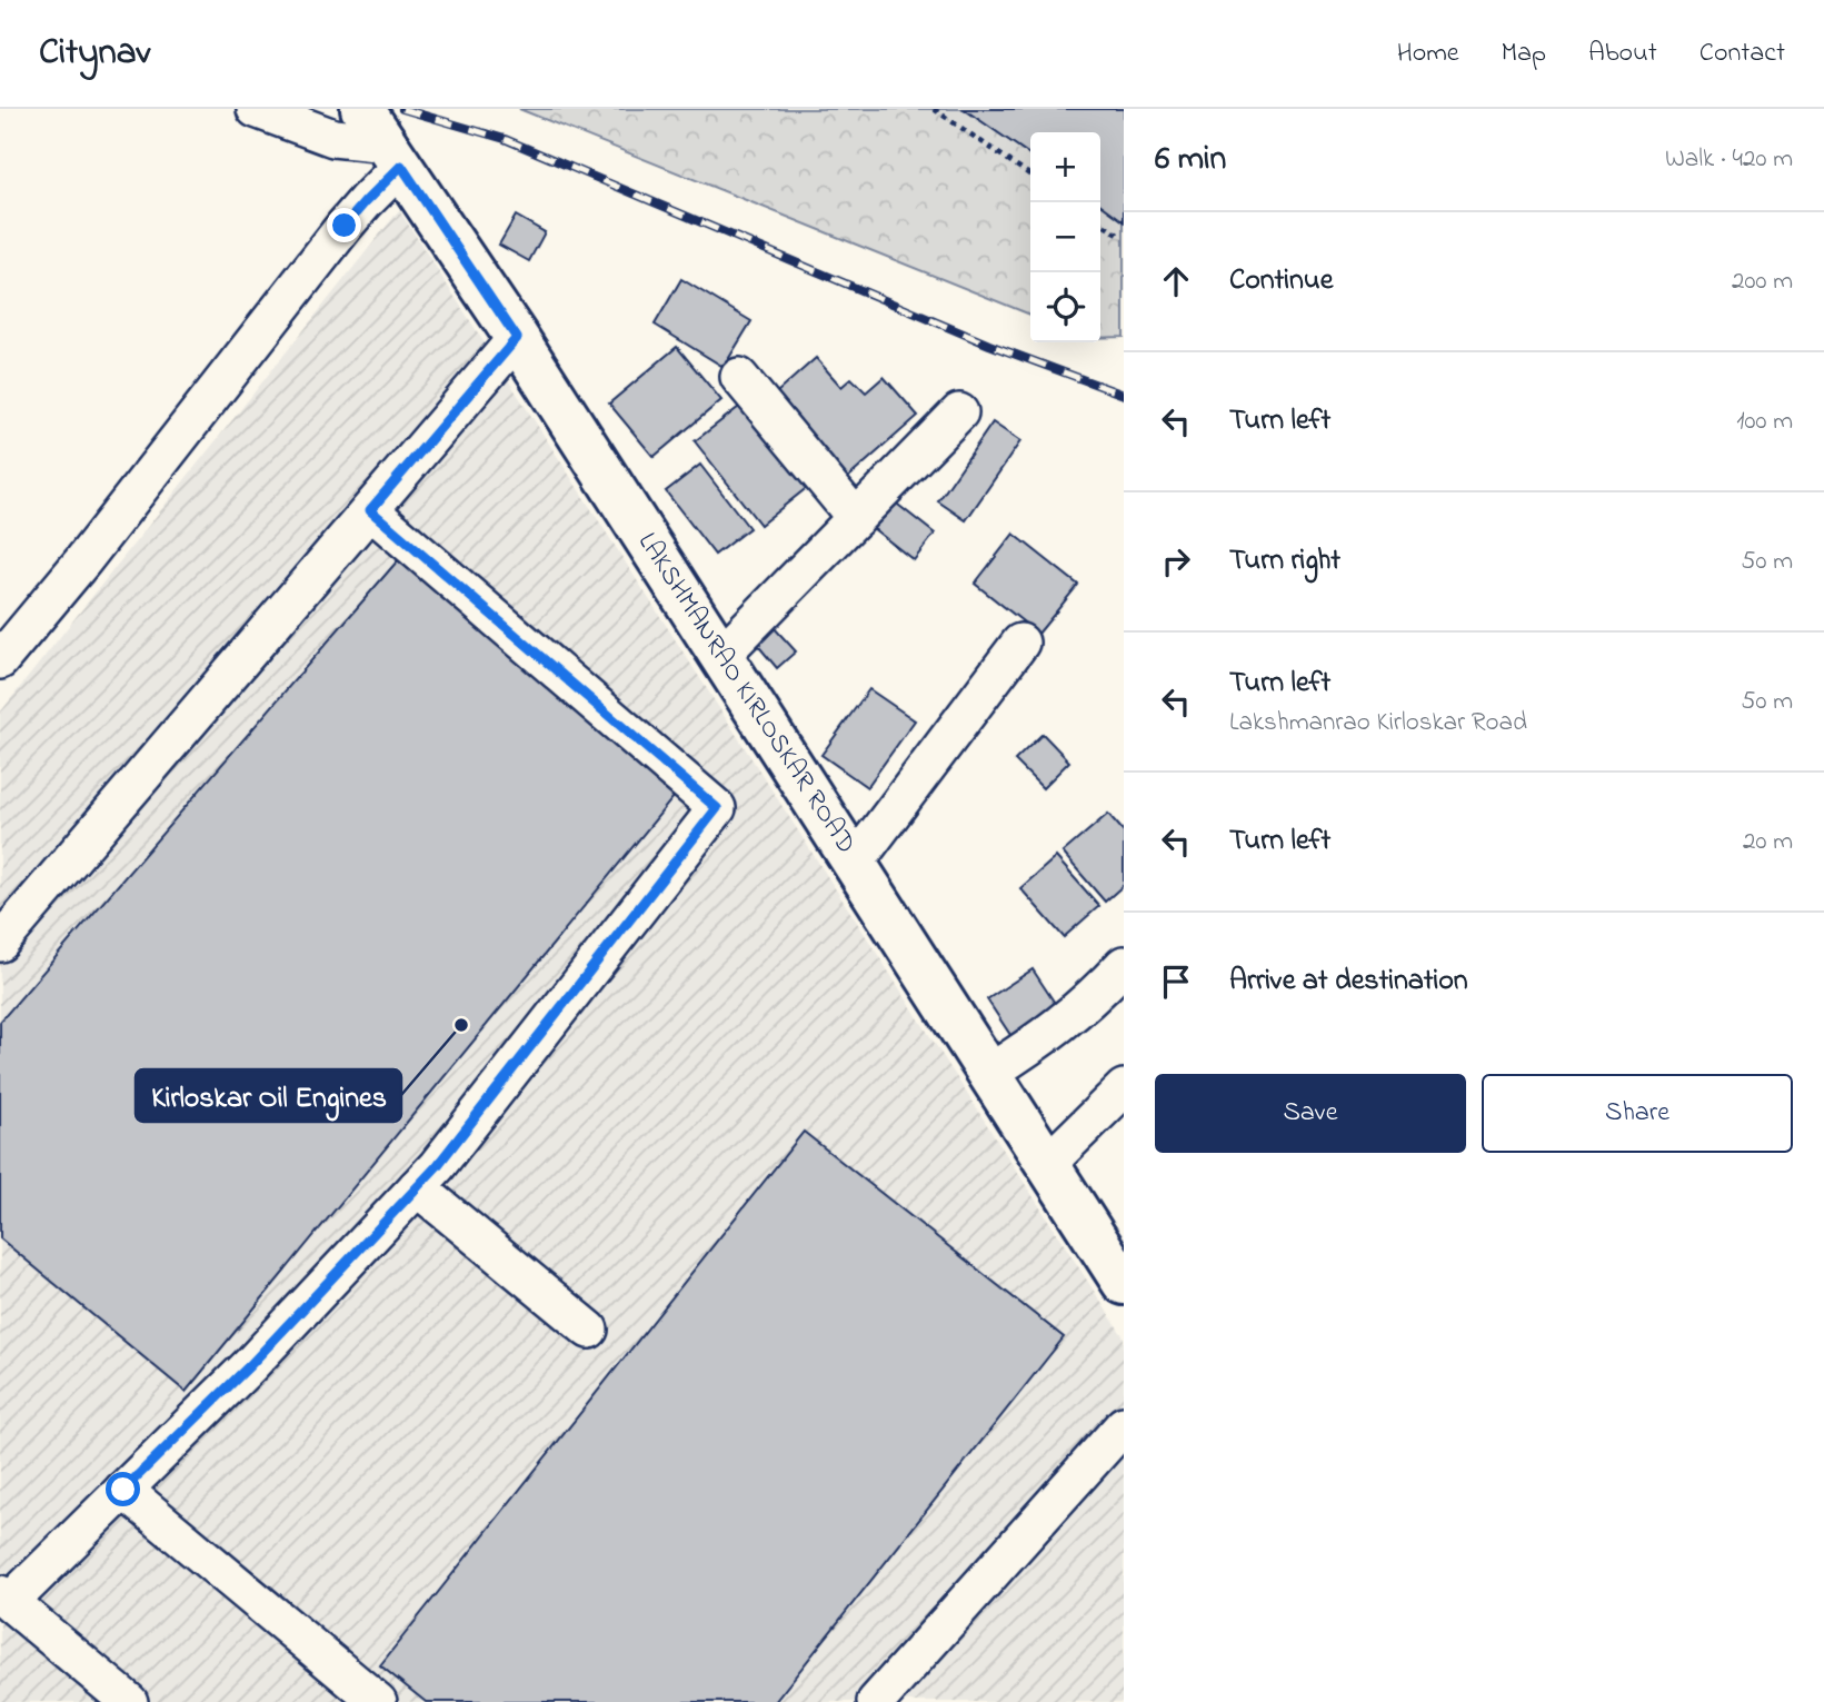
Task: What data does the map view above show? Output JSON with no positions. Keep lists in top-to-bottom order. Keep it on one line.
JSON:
{"streets":{"main road":["LAKSHMANRAO KIRLOSKAR ROAD"]},"places":["Kirloskar Oil Engines"],"page":{"header":"Citynav","nav":["Home","Map","About","Contact"],"heading":["6 min","Walk · 420 m"],"map_buttons":["+","−"],"list":[["Continue","200 m"],["Turn left","100 m"],["Turn right","50 m"],["Turn left","Lakshmanrao Kirloskar Road","50 m"],["Turn left","20 m"],"Arrive at destination"],"buttons":["Save","Share"]}}
